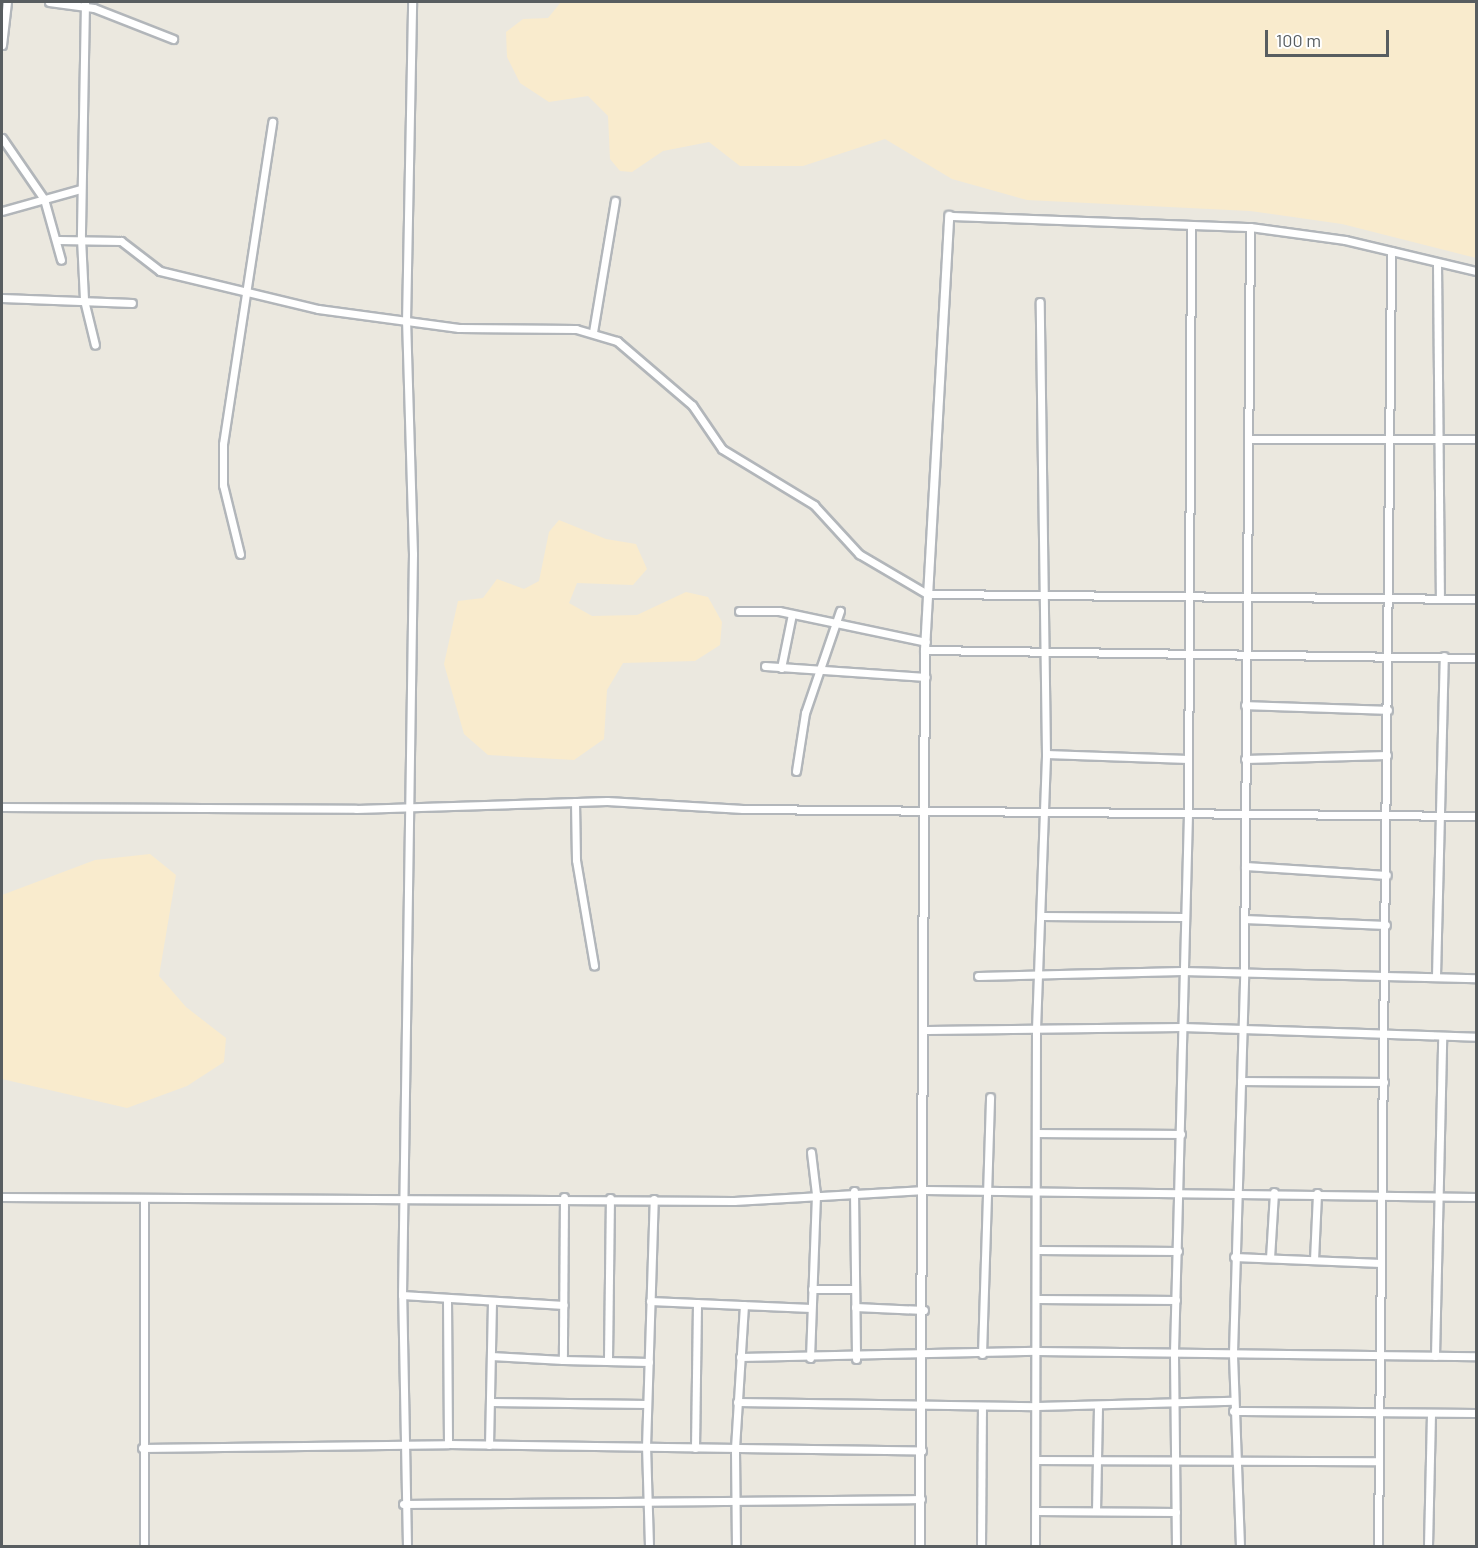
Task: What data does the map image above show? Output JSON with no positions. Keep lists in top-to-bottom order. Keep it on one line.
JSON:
{"scale_bar":"100 m"}
